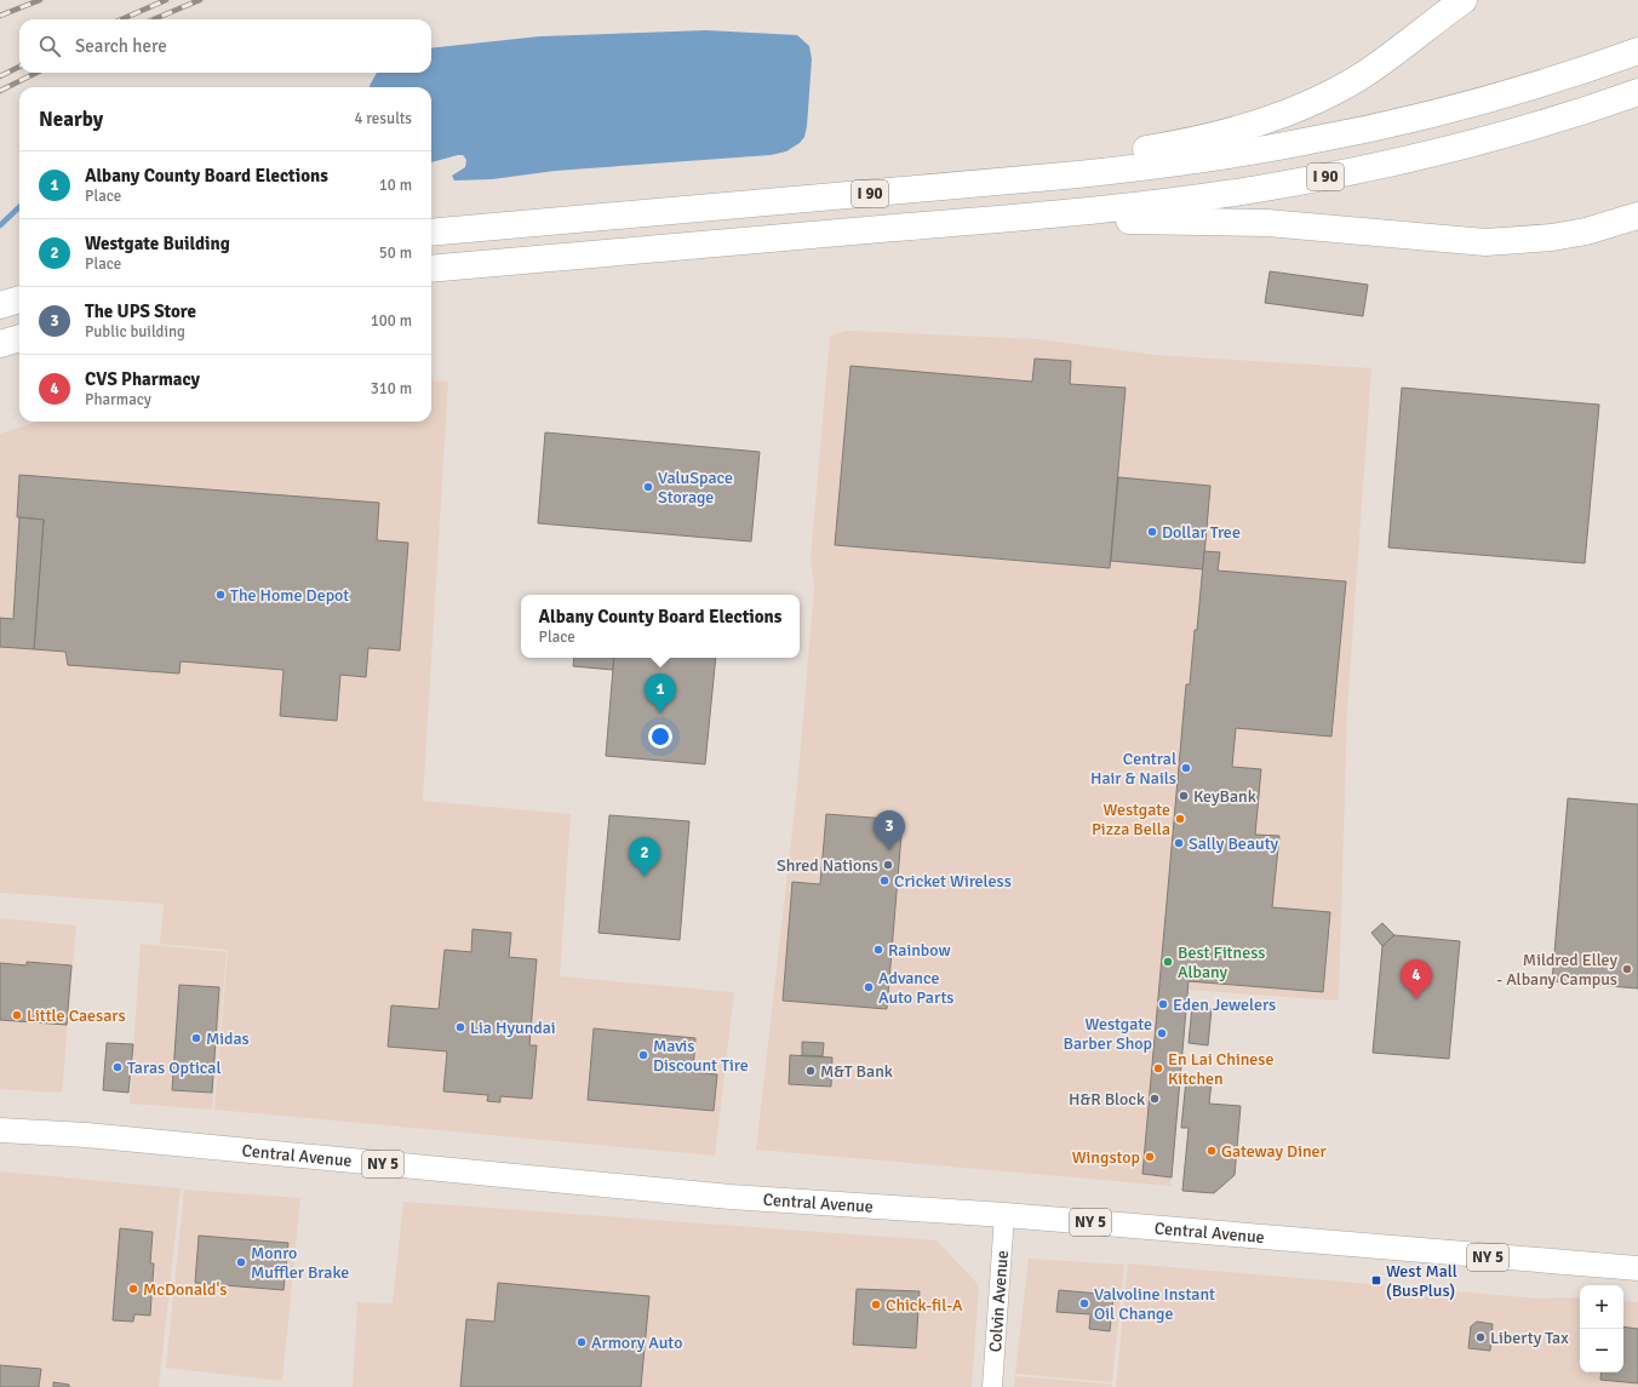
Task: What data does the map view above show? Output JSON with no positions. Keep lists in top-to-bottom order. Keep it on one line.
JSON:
{"streets":{"highway":["I 90"],"main road":["Central Avenue","NY 5"],"street":["Colvin Avenue"]},"crossings":[["Central Avenue","Colvin Avenue"]],"places":{"other":["ValuSpace Storage","Dollar Tree","The Home Depot","Central Hair & Nails","KeyBank","Westgate Pizza Bella","Sally Beauty","Shred Nations","Cricket Wireless","Rainbow","Best Fitness Albany","Mildred Elley - Albany Campus","Advance Auto Parts","Eden Jewelers","Little Caesars","Lia Hyundai","Westgate Barber Shop","Midas","Mavis Discount Tire","Taras Optical","En Lai Chinese Kitchen","M&T Bank","H&R Block","Gateway Diner","Wingstop","Monro Muffler Brake","McDonald's","Valvoline Instant Oil Change","Chick-fil-A","Liberty Tax","Armory Auto"],"transit":["West Mall (BusPlus)"]},"page":{"search":"Search here","heading":["Nearby","4 results"],"list":[{"mark":"1","name":"Albany County Board Elections","note":"Place","value":"10 m"},{"mark":"2","name":"Westgate Building","note":"Place","value":"50 m"},{"mark":"3","name":"The UPS Store","note":"Public building","value":"100 m"},{"mark":"4","name":"CVS Pharmacy","note":"Pharmacy","value":"310 m"}],"popup":["Albany County Board Elections","Place"],"pins":["1","3","2","4"],"map_buttons":["+","−"]}}
